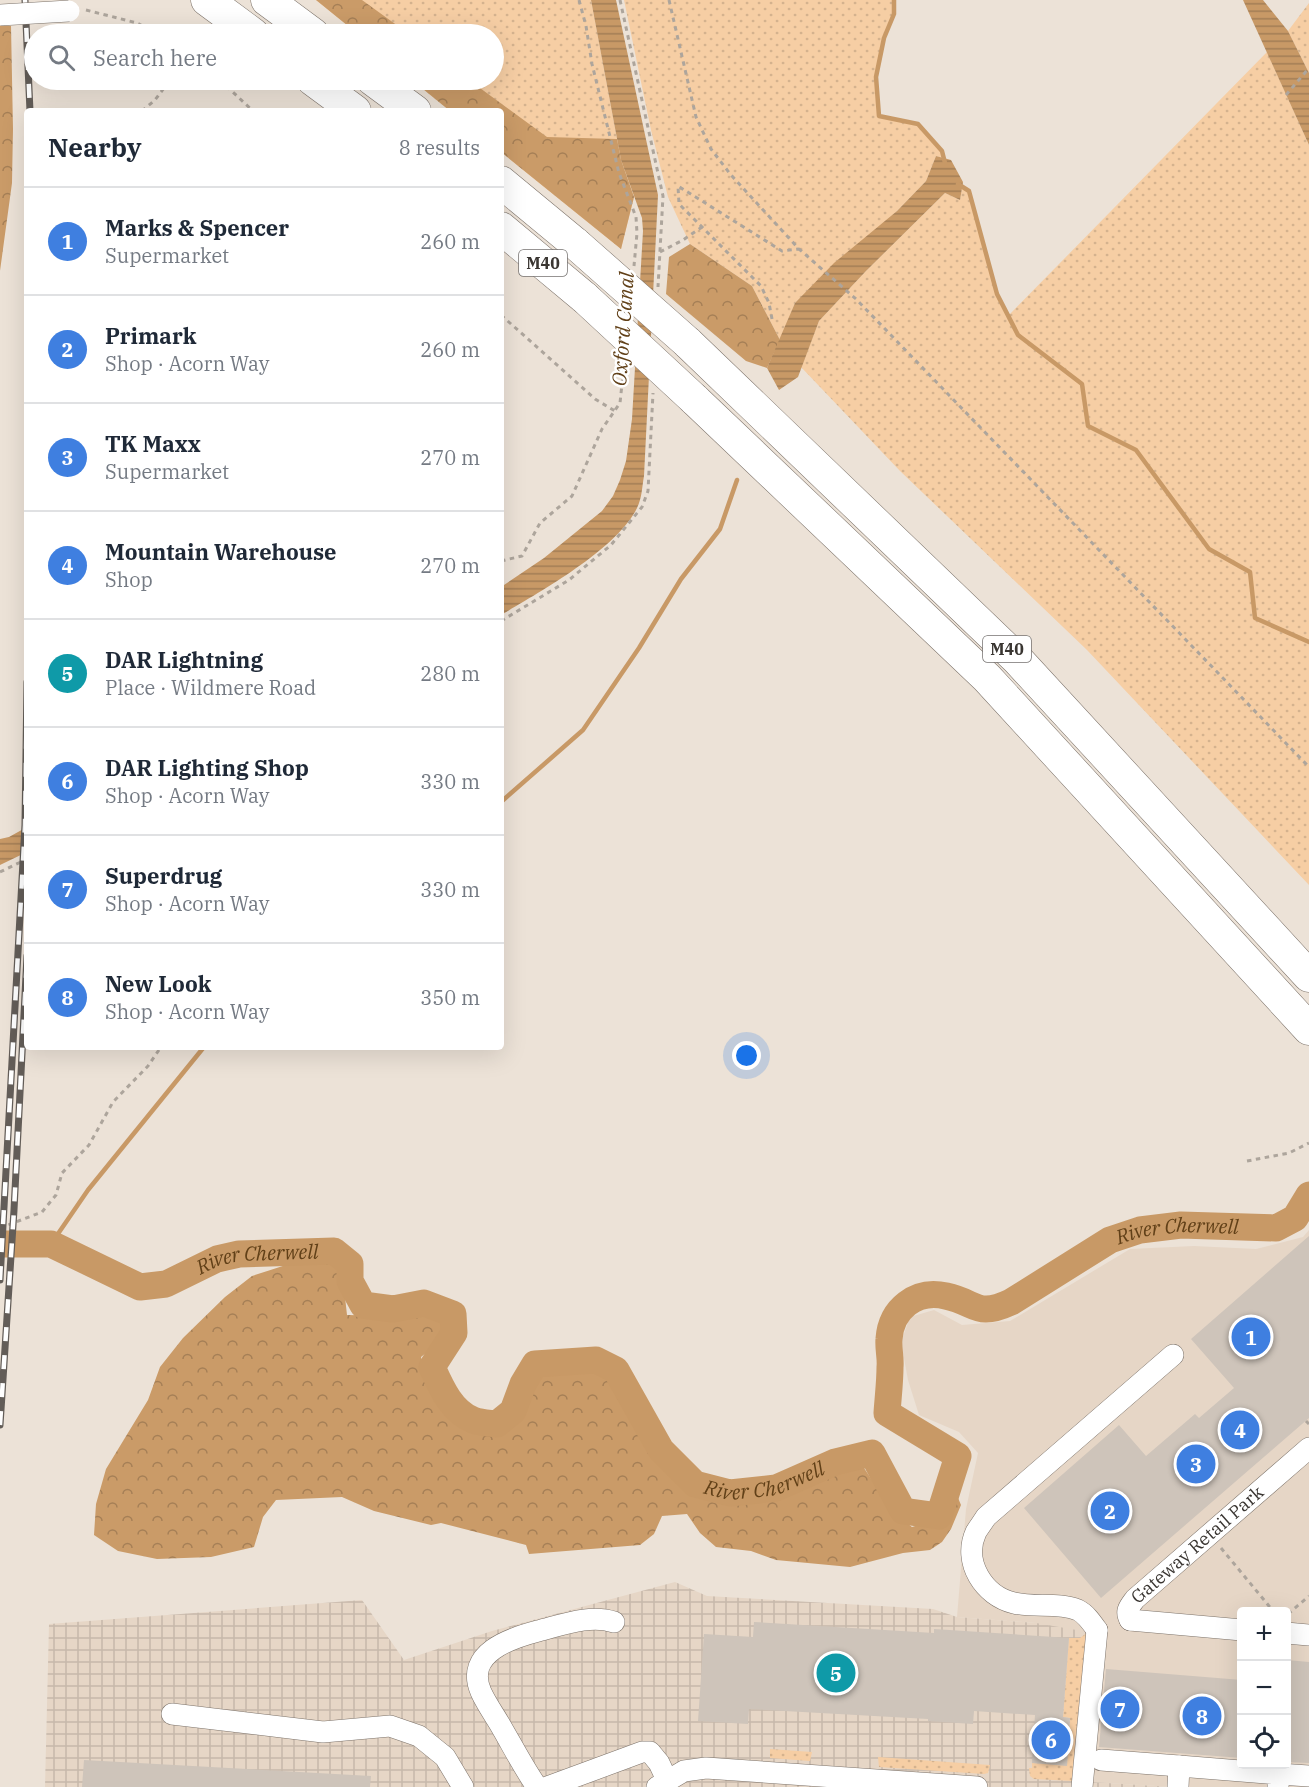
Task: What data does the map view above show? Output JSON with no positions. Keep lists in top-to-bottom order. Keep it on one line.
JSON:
{"streets":{"highway":["M40"],"street":["Gateway Retail Park"]},"water":["Oxford Canal","River Cherwell"],"page":{"search":"Search here","heading":["Nearby","8 results"],"list":[{"mark":"1","name":"Marks & Spencer","note":"Supermarket","value":"260 m"},{"mark":"2","name":"Primark","note":"Shop · Acorn Way","value":"260 m"},{"mark":"3","name":"TK Maxx","note":"Supermarket","value":"270 m"},{"mark":"4","name":"Mountain Warehouse","note":"Shop","value":"270 m"},{"mark":"5","name":"DAR Lightning","note":"Place · Wildmere Road","value":"280 m"},{"mark":"6","name":"DAR Lighting Shop","note":"Shop · Acorn Way","value":"330 m"},{"mark":"7","name":"Superdrug","note":"Shop · Acorn Way","value":"330 m"},{"mark":"8","name":"New Look","note":"Shop · Acorn Way","value":"350 m"}],"pins":["1","4","3","2","5","7","8","6"],"map_buttons":["+","−"]}}
